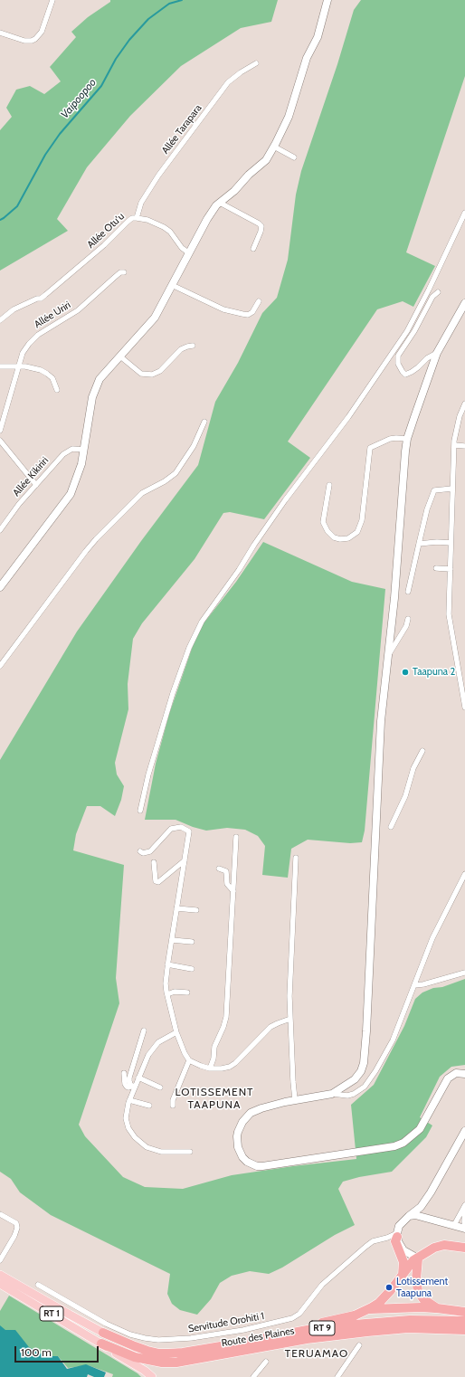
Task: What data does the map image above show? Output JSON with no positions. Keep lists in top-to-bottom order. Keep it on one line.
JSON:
{"streets":{"highway":["RT 9","Route des Plaines"],"main road":["RT 1"],"street":["Allée Tarapara","Allée Otu'u","Allée Uriri","Allée Kikiriri","Servitude Orohiti 1"]},"crossings":[["Allée Tarapara","Allée Otu'u"],["RT 1","Route des Plaines"]],"districts":["LOTISSEMENT TAAPUNA","TERUAMAO"],"water":["Vaipoopoo"],"places":["Taapuna 2","Lotissement Taapuna"],"scale_bar":"100 m"}
